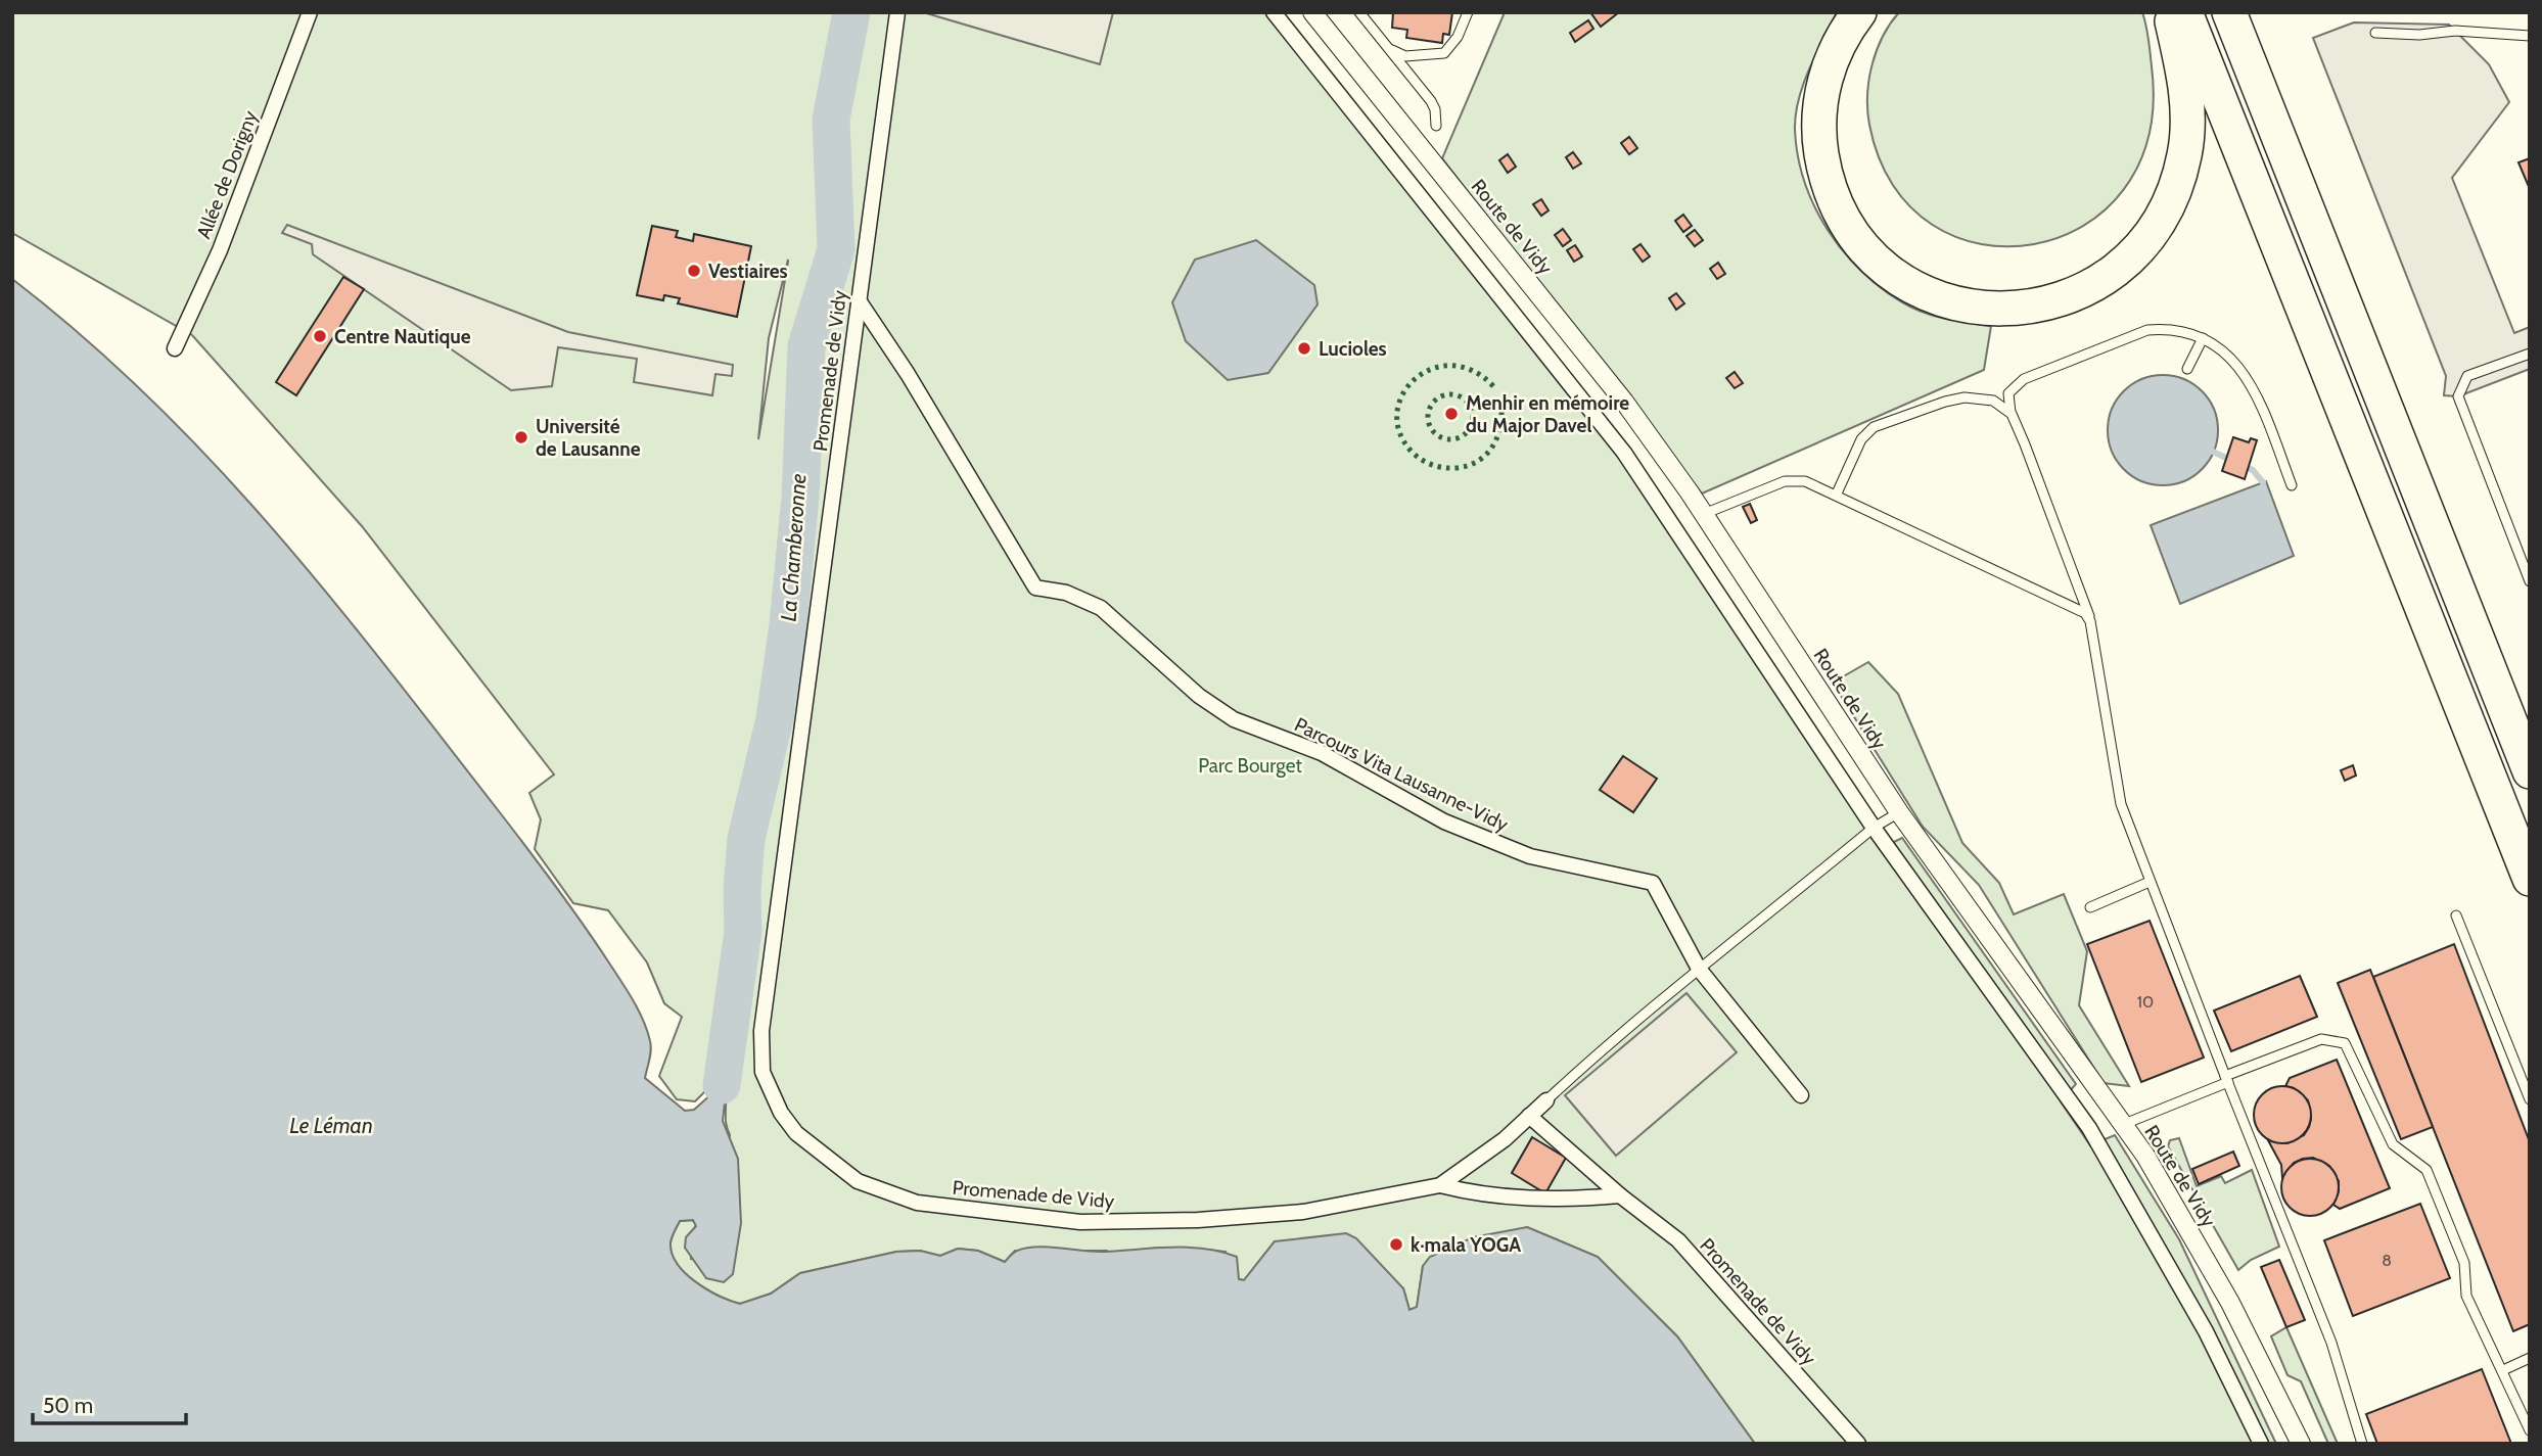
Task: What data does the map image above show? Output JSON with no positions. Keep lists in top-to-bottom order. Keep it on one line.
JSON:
{"streets":{"street":["Allée de Dorigny","Route de Vidy","Promenade de Vidy","Parcours Vita Lausanne-Vidy"]},"crossings":[["Promenade de Vidy","Parcours Vita Lausanne-Vidy"]],"water":["La Chamberonne","Le Léman"],"parks":["Parc Bourget"],"places":["Vestiaires","Centre Nautique","Lucioles","Menhir en mémoire du Major Davel","Université de Lausanne","k·mala YOGA"],"house_numbers":["10","8"],"scale_bar":"50 m"}
